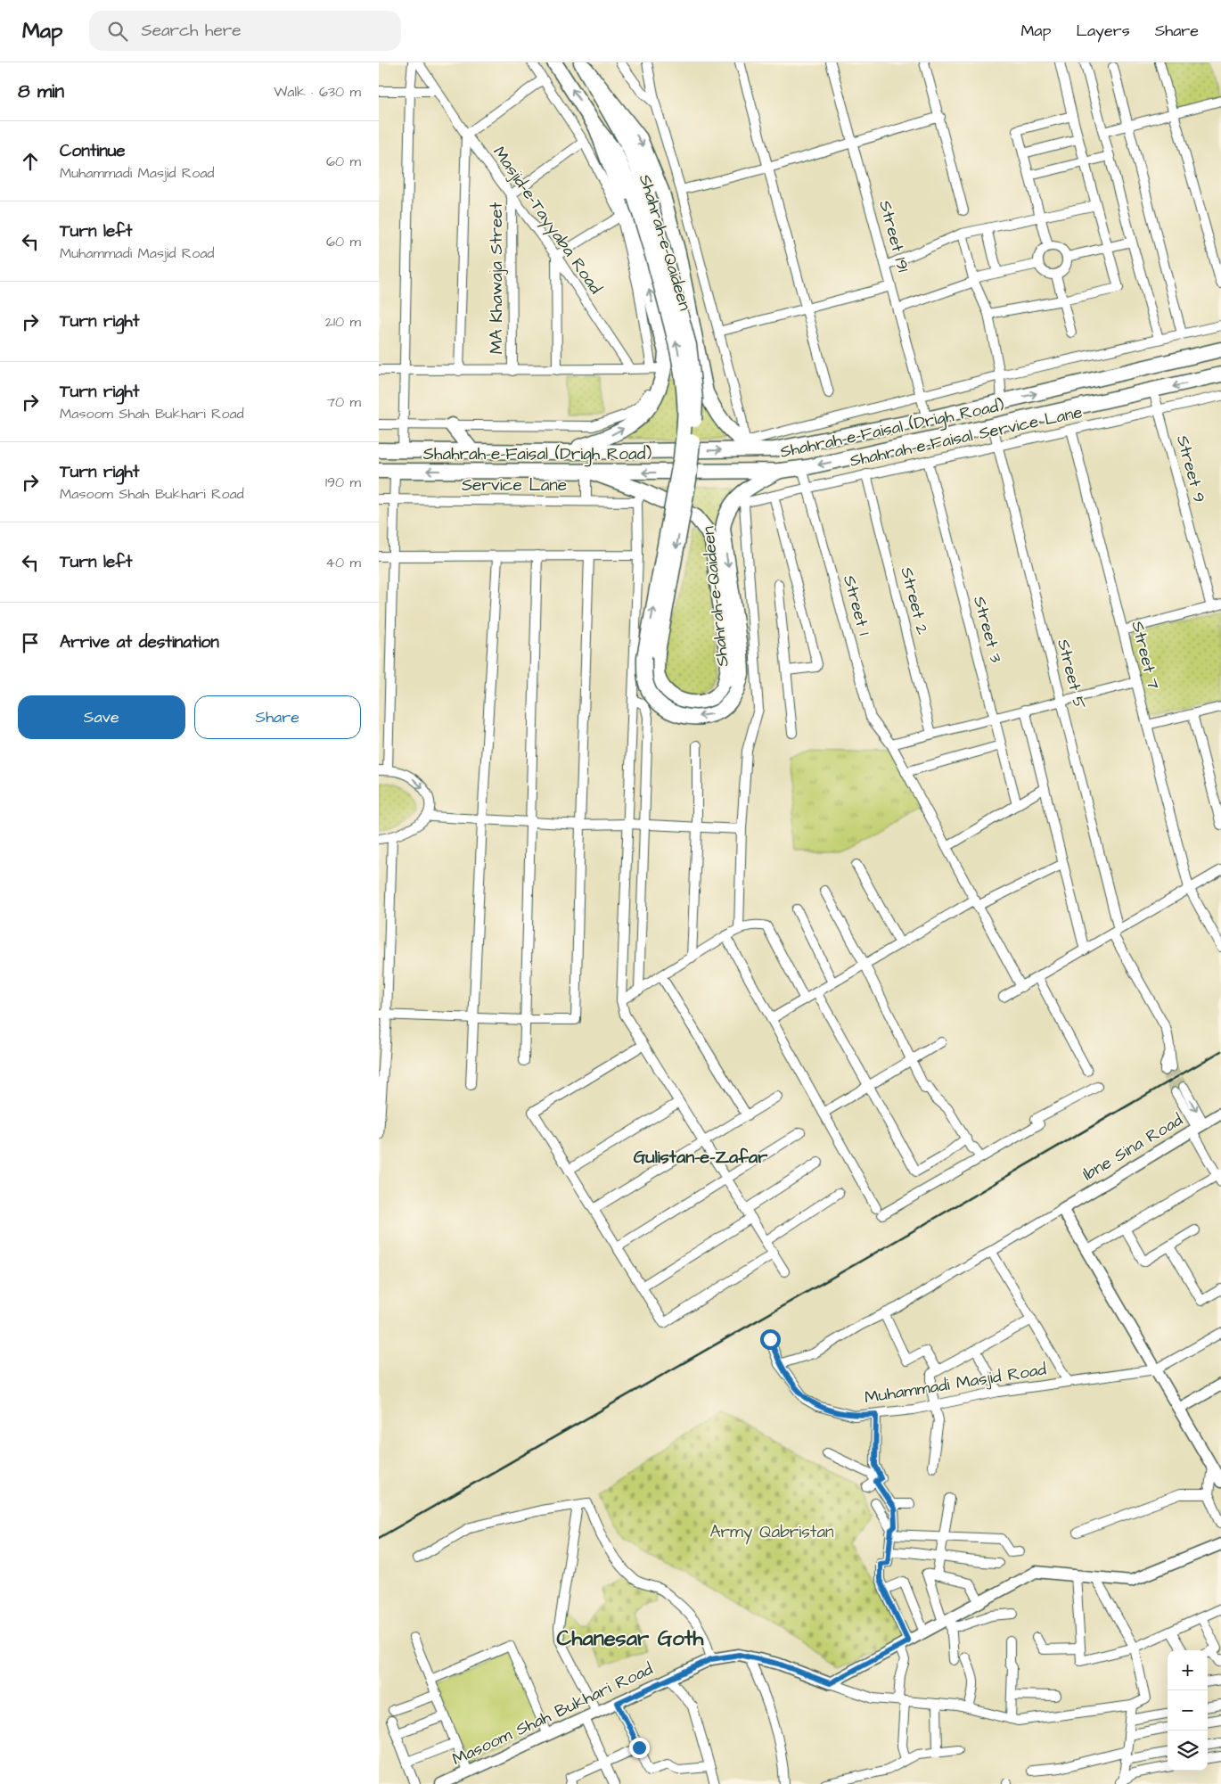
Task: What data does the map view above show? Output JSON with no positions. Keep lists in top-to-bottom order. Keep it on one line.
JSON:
{"streets":{"main road":["Shahrah-e-Qaideen","Shahrah-e-Faisal (Drigh Road)"],"street":["Masjid-e-Tayyaba Road","Street 191","MA Khawaja Street","Shahrah-e-Faisal Service Lane","Street 9","Service Lane","Street 2","Street 1","Street 3","Street 7","Street 5","Ibne Sina Road","Muhammadi Masjid Road","Masoom Shah Bukhari Road"]},"crossings":[["Masjid-e-Tayyaba Road","MA Khawaja Street"],["Street 191","Shahrah-e-Faisal (Drigh Road)"],["Shahrah-e-Qaideen","Shahrah-e-Faisal (Drigh Road)"],["Shahrah-e-Qaideen","Service Lane"],["Shahrah-e-Faisal (Drigh Road)","Street 9"],["Shahrah-e-Faisal (Drigh Road)","Street 1"],["Shahrah-e-Faisal (Drigh Road)","Street 5"],["Shahrah-e-Faisal Service Lane","Street 9"],["Shahrah-e-Faisal Service Lane","Street 2"],["Shahrah-e-Faisal Service Lane","Street 1"],["Shahrah-e-Faisal Service Lane","Street 3"],["Shahrah-e-Faisal Service Lane","Street 7"],["Shahrah-e-Faisal Service Lane","Street 5"]],"districts":["Gulistan-e-Zafar","Chanesar Goth"],"parks":["Army Qabristan"],"page":{"header":"Map","search":"Search here","nav":["Map","Layers","Share"],"heading":["8 min","Walk · 630 m"],"list":[["Continue","Muhammadi Masjid Road","60 m"],["Turn left","Muhammadi Masjid Road","60 m"],["Turn right","210 m"],["Turn right","Masoom Shah Bukhari Road","70 m"],["Turn right","Masoom Shah Bukhari Road","190 m"],["Turn left","40 m"],"Arrive at destination"],"buttons":["Save","Share"],"map_buttons":["+","−"]}}
